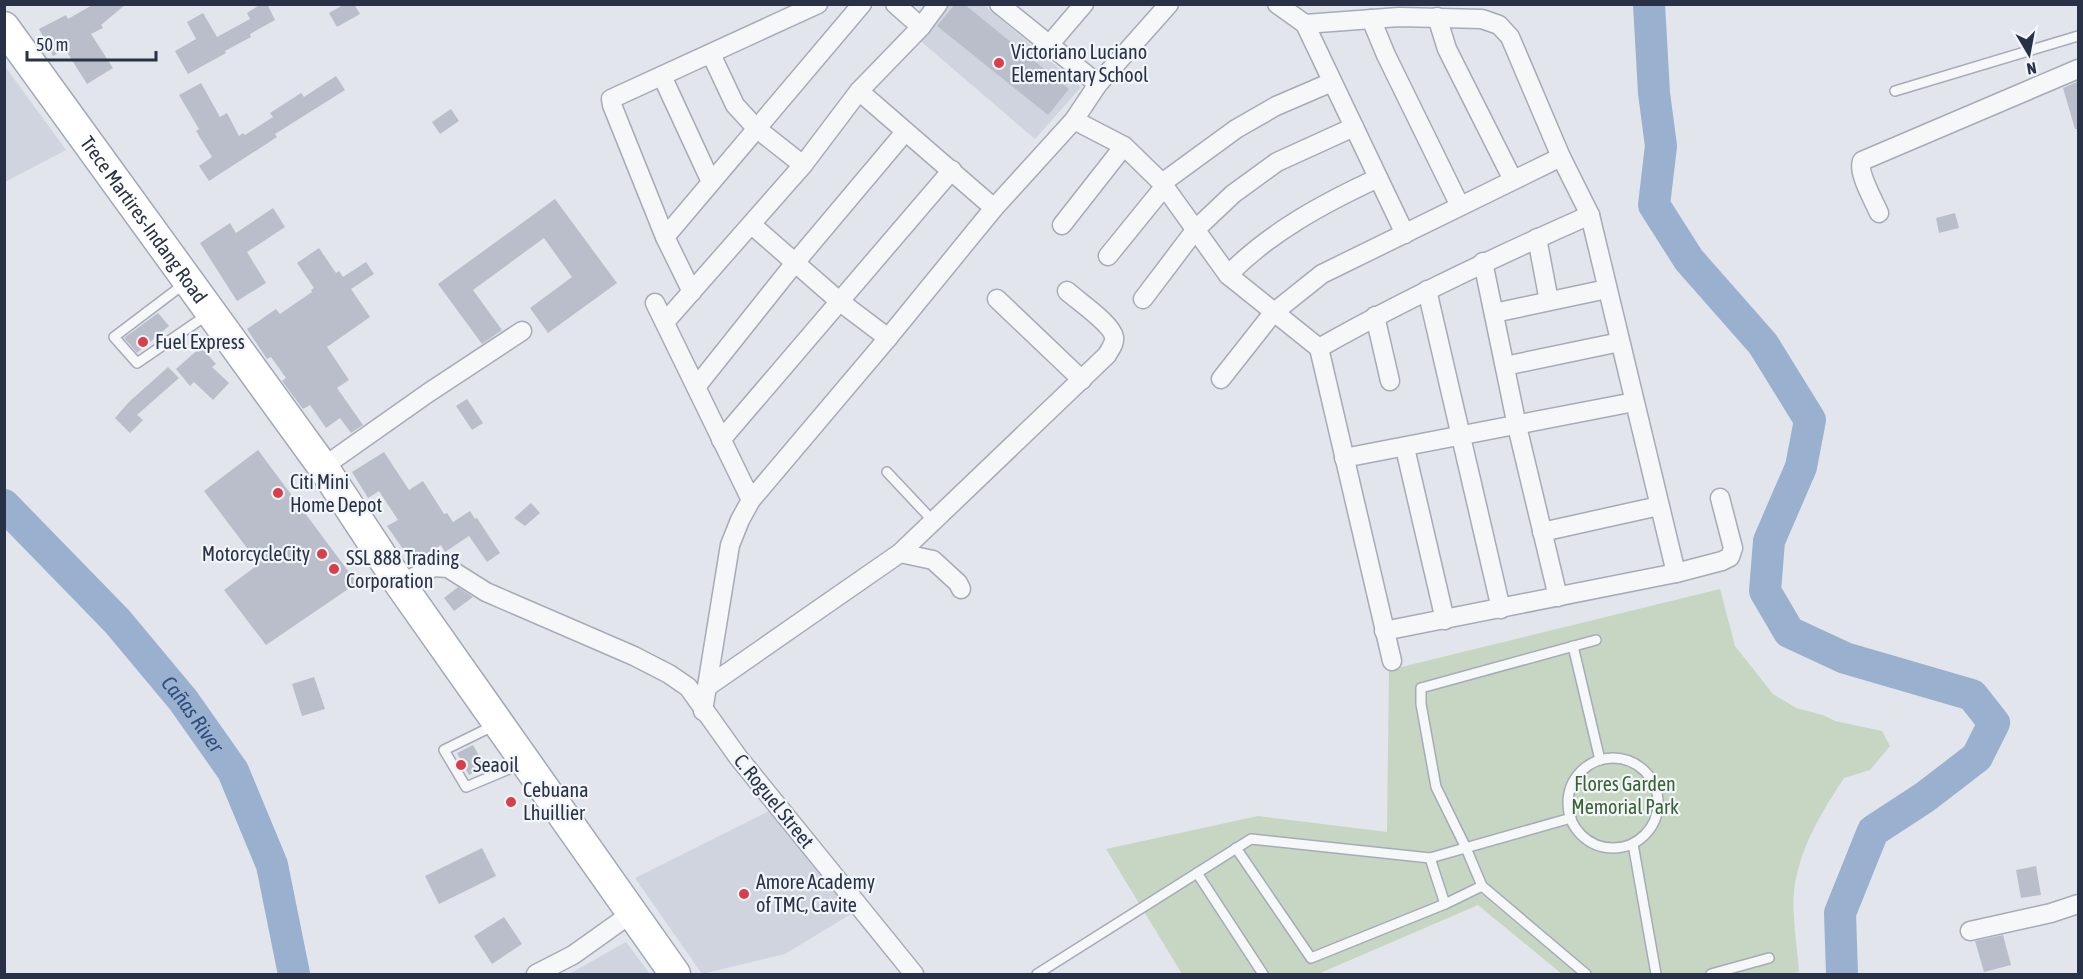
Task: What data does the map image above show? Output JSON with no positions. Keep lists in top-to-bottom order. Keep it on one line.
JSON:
{"streets":{"main road":["Trece Martires-Indang Road"],"street":["C. Roguel Street"]},"crossings":[["Trece Martires-Indang Road","C. Roguel Street"]],"water":["Cañas River"],"parks":["Flores Garden Memorial Park"],"places":["Victoriano Luciano Elementary School","Fuel Express","Citi Mini Home Depot","MotorcycleCity","SSL 888 Trading Corporation","Seaoil","Cebuana Lhuillier","Amore Academy of TMC, Cavite"],"scale_bar":"50 m","north":"bottom"}
